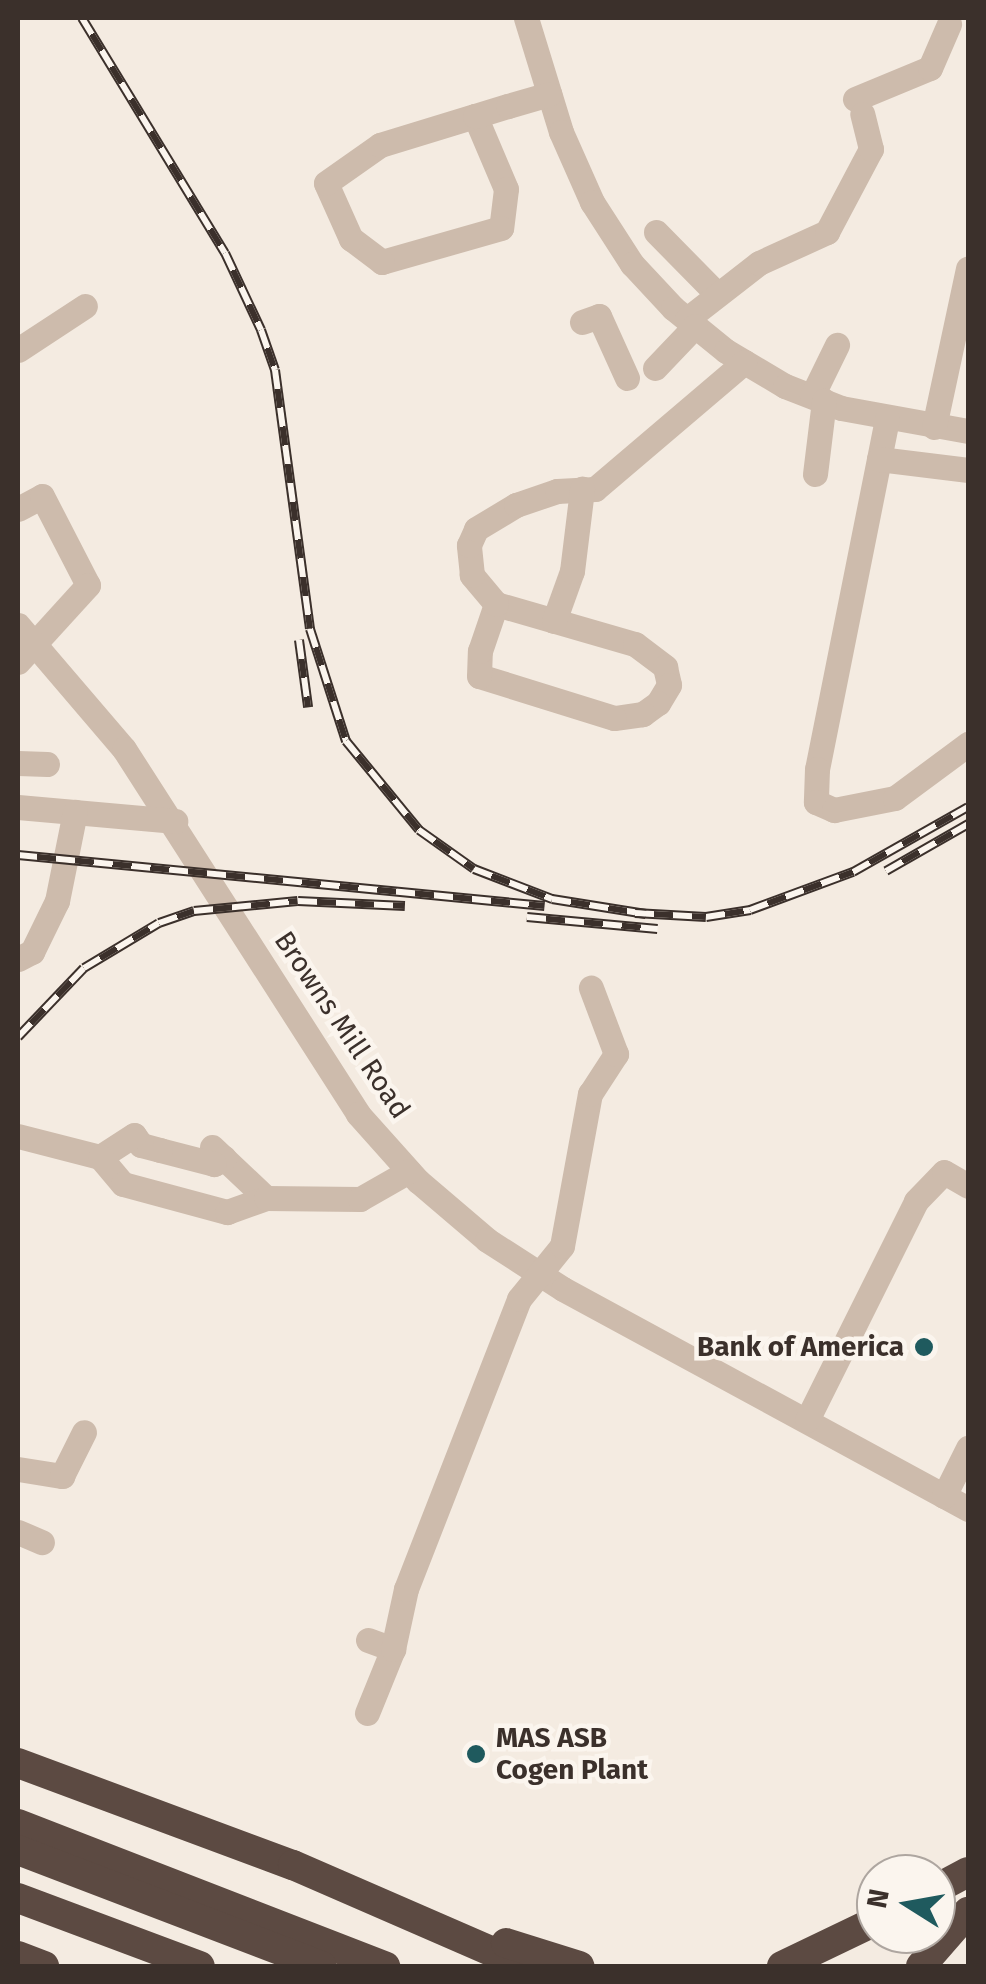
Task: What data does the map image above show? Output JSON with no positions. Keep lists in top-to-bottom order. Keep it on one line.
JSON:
{"streets":{"street":["Browns Mill Road"]},"places":["Bank of America","MAS ASB Cogen Plant"],"north":"left"}
